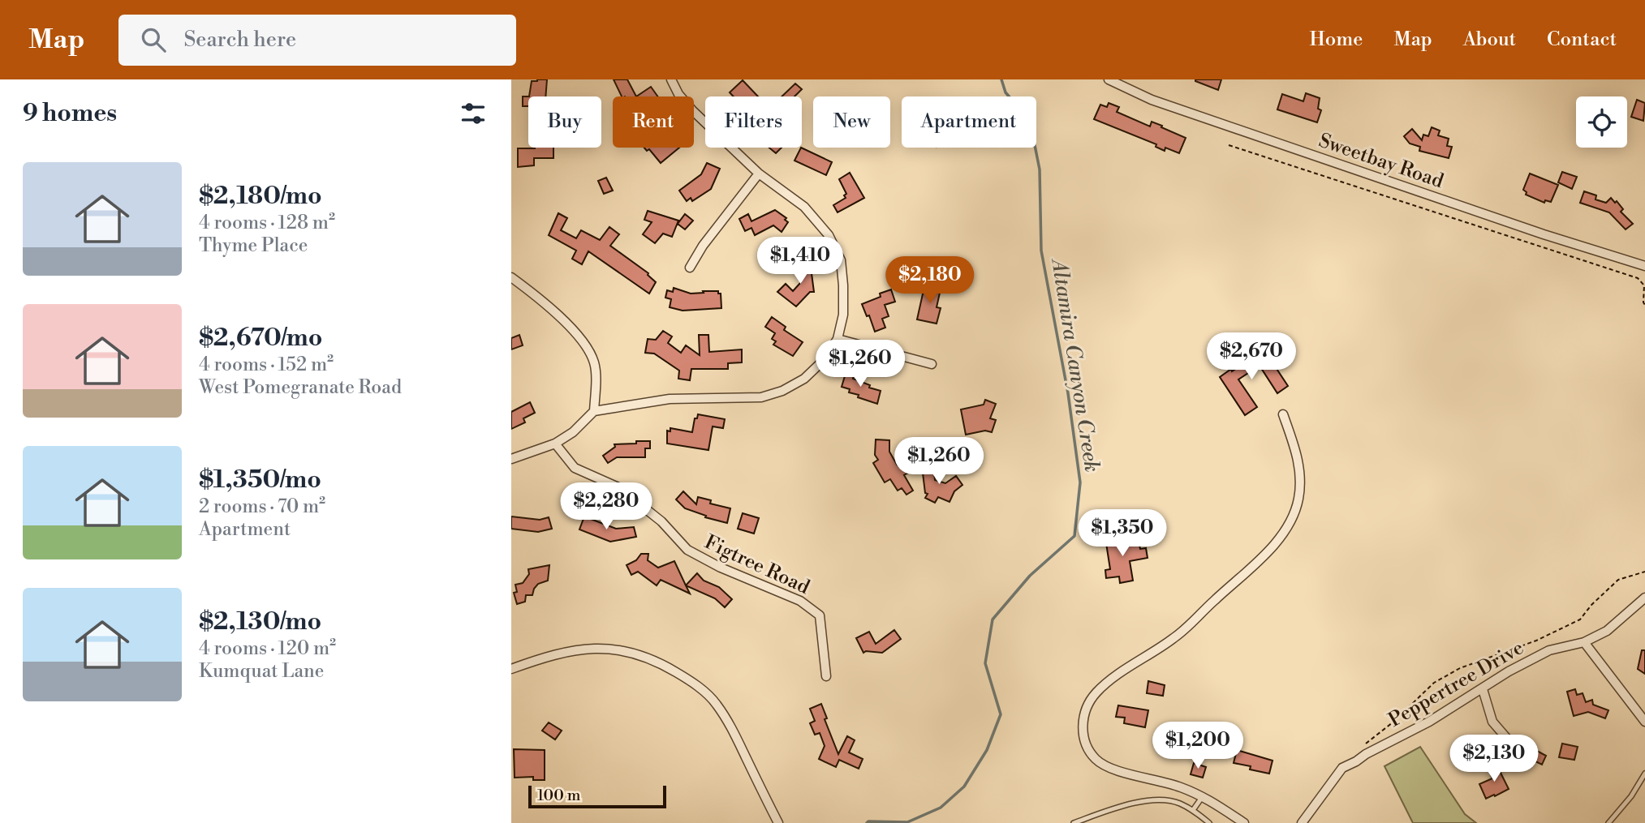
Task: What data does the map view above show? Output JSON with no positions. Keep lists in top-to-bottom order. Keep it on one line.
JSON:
{"streets":{"street":["Sweetbay Road","Figtree Road","Peppertree Drive"]},"water":["Altamira Canyon Creek"],"scale_bar":"100 m","page":{"header":"Map","search":"Search here","nav":["Home","Map","About","Contact"],"heading":"9 homes","chip":["Buy","Rent","Filters","New","Apartment"],"list":[{"name":"$2,180/mo","note":"4 rooms · 128 m² · Thyme Place"},{"name":"$2,670/mo","note":"4 rooms · 152 m² · West Pomegranate Road"},{"name":"$1,350/mo","note":"2 rooms · 70 m² · Apartment"},{"name":"$2,130/mo","note":"4 rooms · 120 m² · Kumquat Lane"}],"price":["$1,410","$2,180","$2,670","$1,260","$1,260","$2,280","$1,350","$1,200","$2,130"],"scale":"100 m"}}
